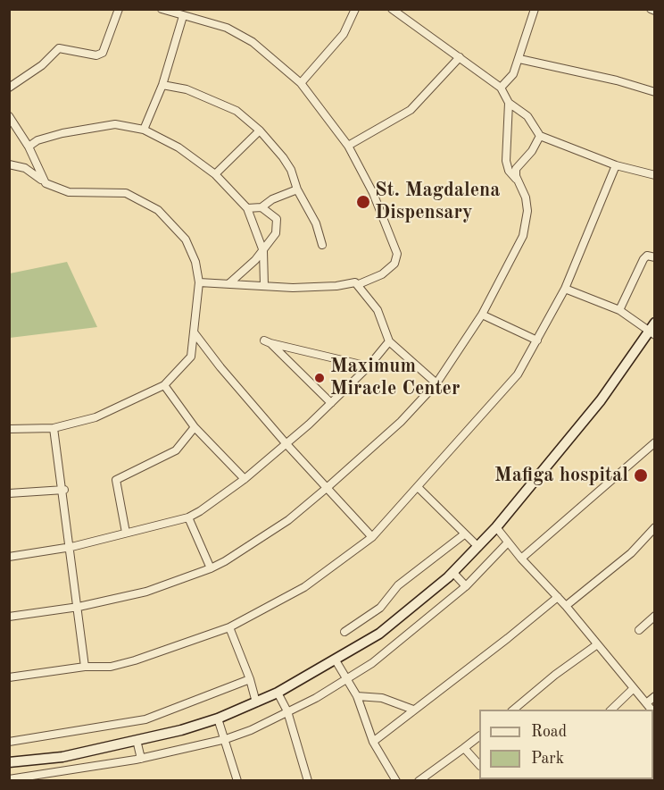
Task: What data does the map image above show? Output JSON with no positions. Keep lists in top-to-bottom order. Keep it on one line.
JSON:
{"places":["St. Magdalena Dispensary","Maximum Miracle Center","Mafiga hospital"],"legend":["Road","Park"]}
